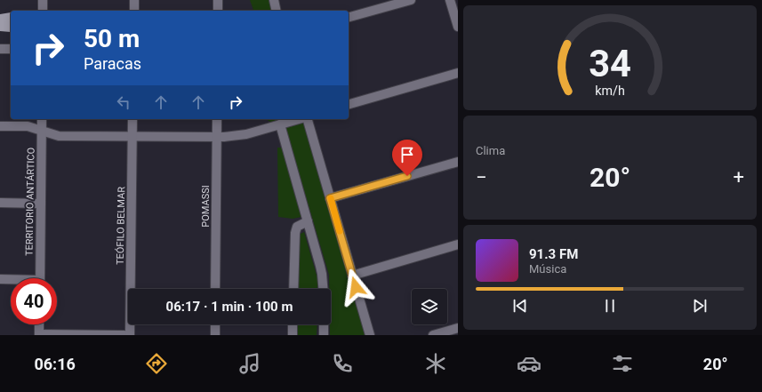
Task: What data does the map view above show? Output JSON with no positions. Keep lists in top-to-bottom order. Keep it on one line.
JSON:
{"streets":{"street":["TERRITORIO ANTÁRTICO","POMASSI","TEÓFILO BELMAR"]},"page":{"turn":["50 m","Paracas"],"tile":"Clima","heat":["−","20°","+"],"song":["91.3 FM","Música"],"limit":"40","trip":"06:17 · 1 min · 100 m","tabs":["06:16","20°"],"gauge":["34","km/h"]}}
